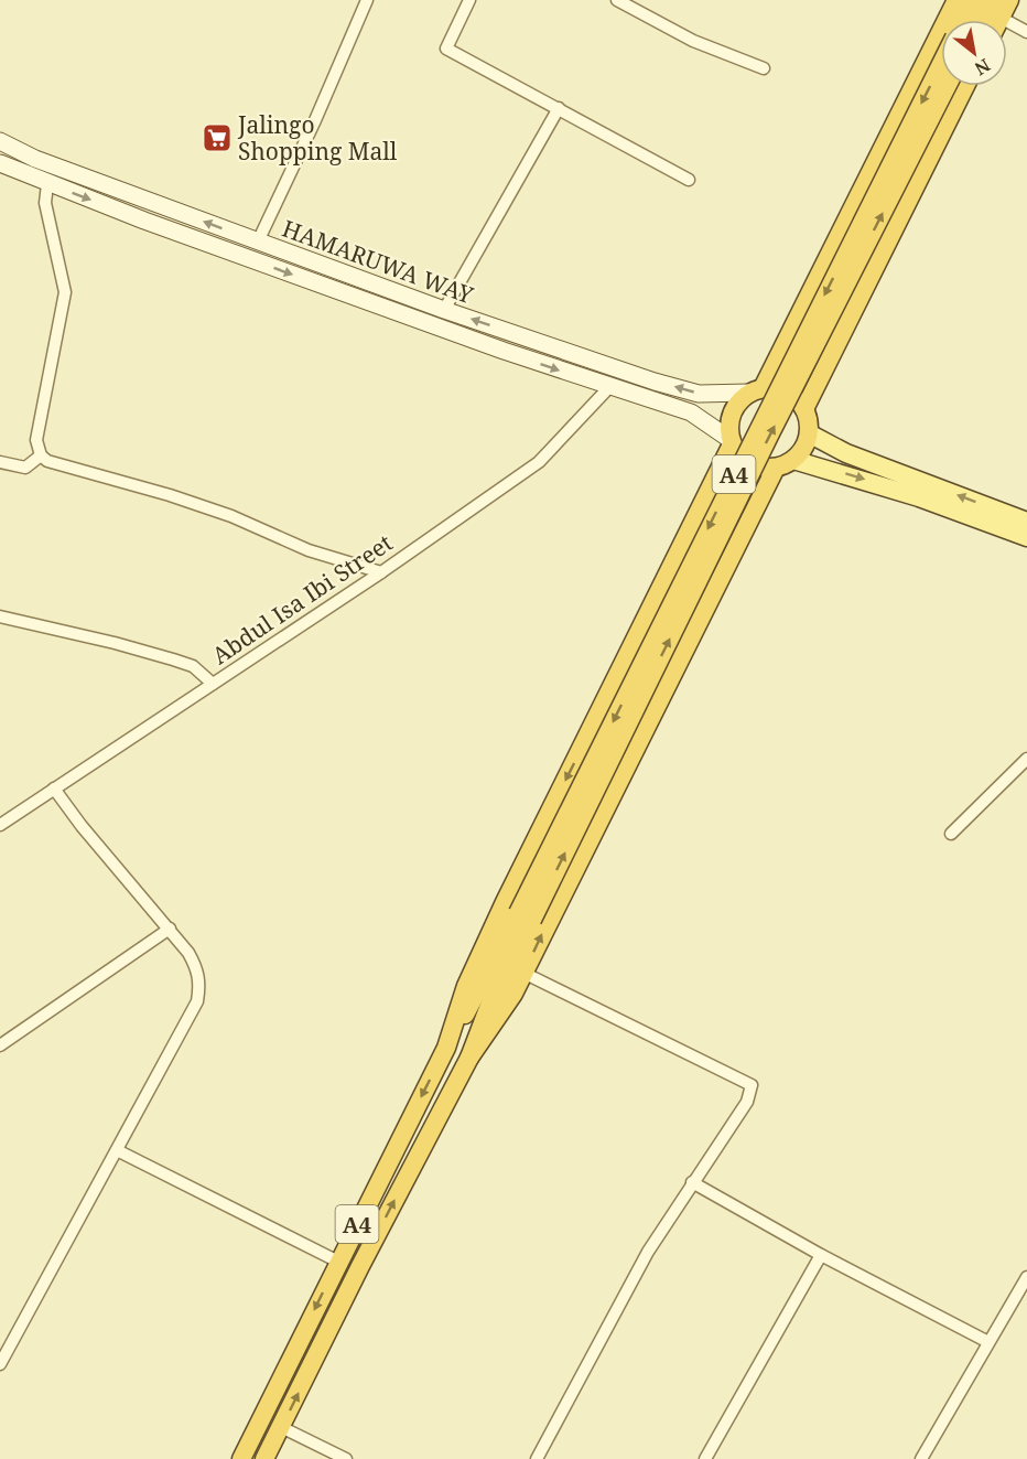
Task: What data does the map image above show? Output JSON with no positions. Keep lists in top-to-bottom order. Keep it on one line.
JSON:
{"streets":{"highway":["A4"],"main road":["HAMARUWA WAY"],"street":["Abdul Isa Ibi Street"]},"crossings":[["HAMARUWA WAY","A4"]],"places":{"supermarket":["Jalingo Shopping Mall"]},"north":"bottom right"}
